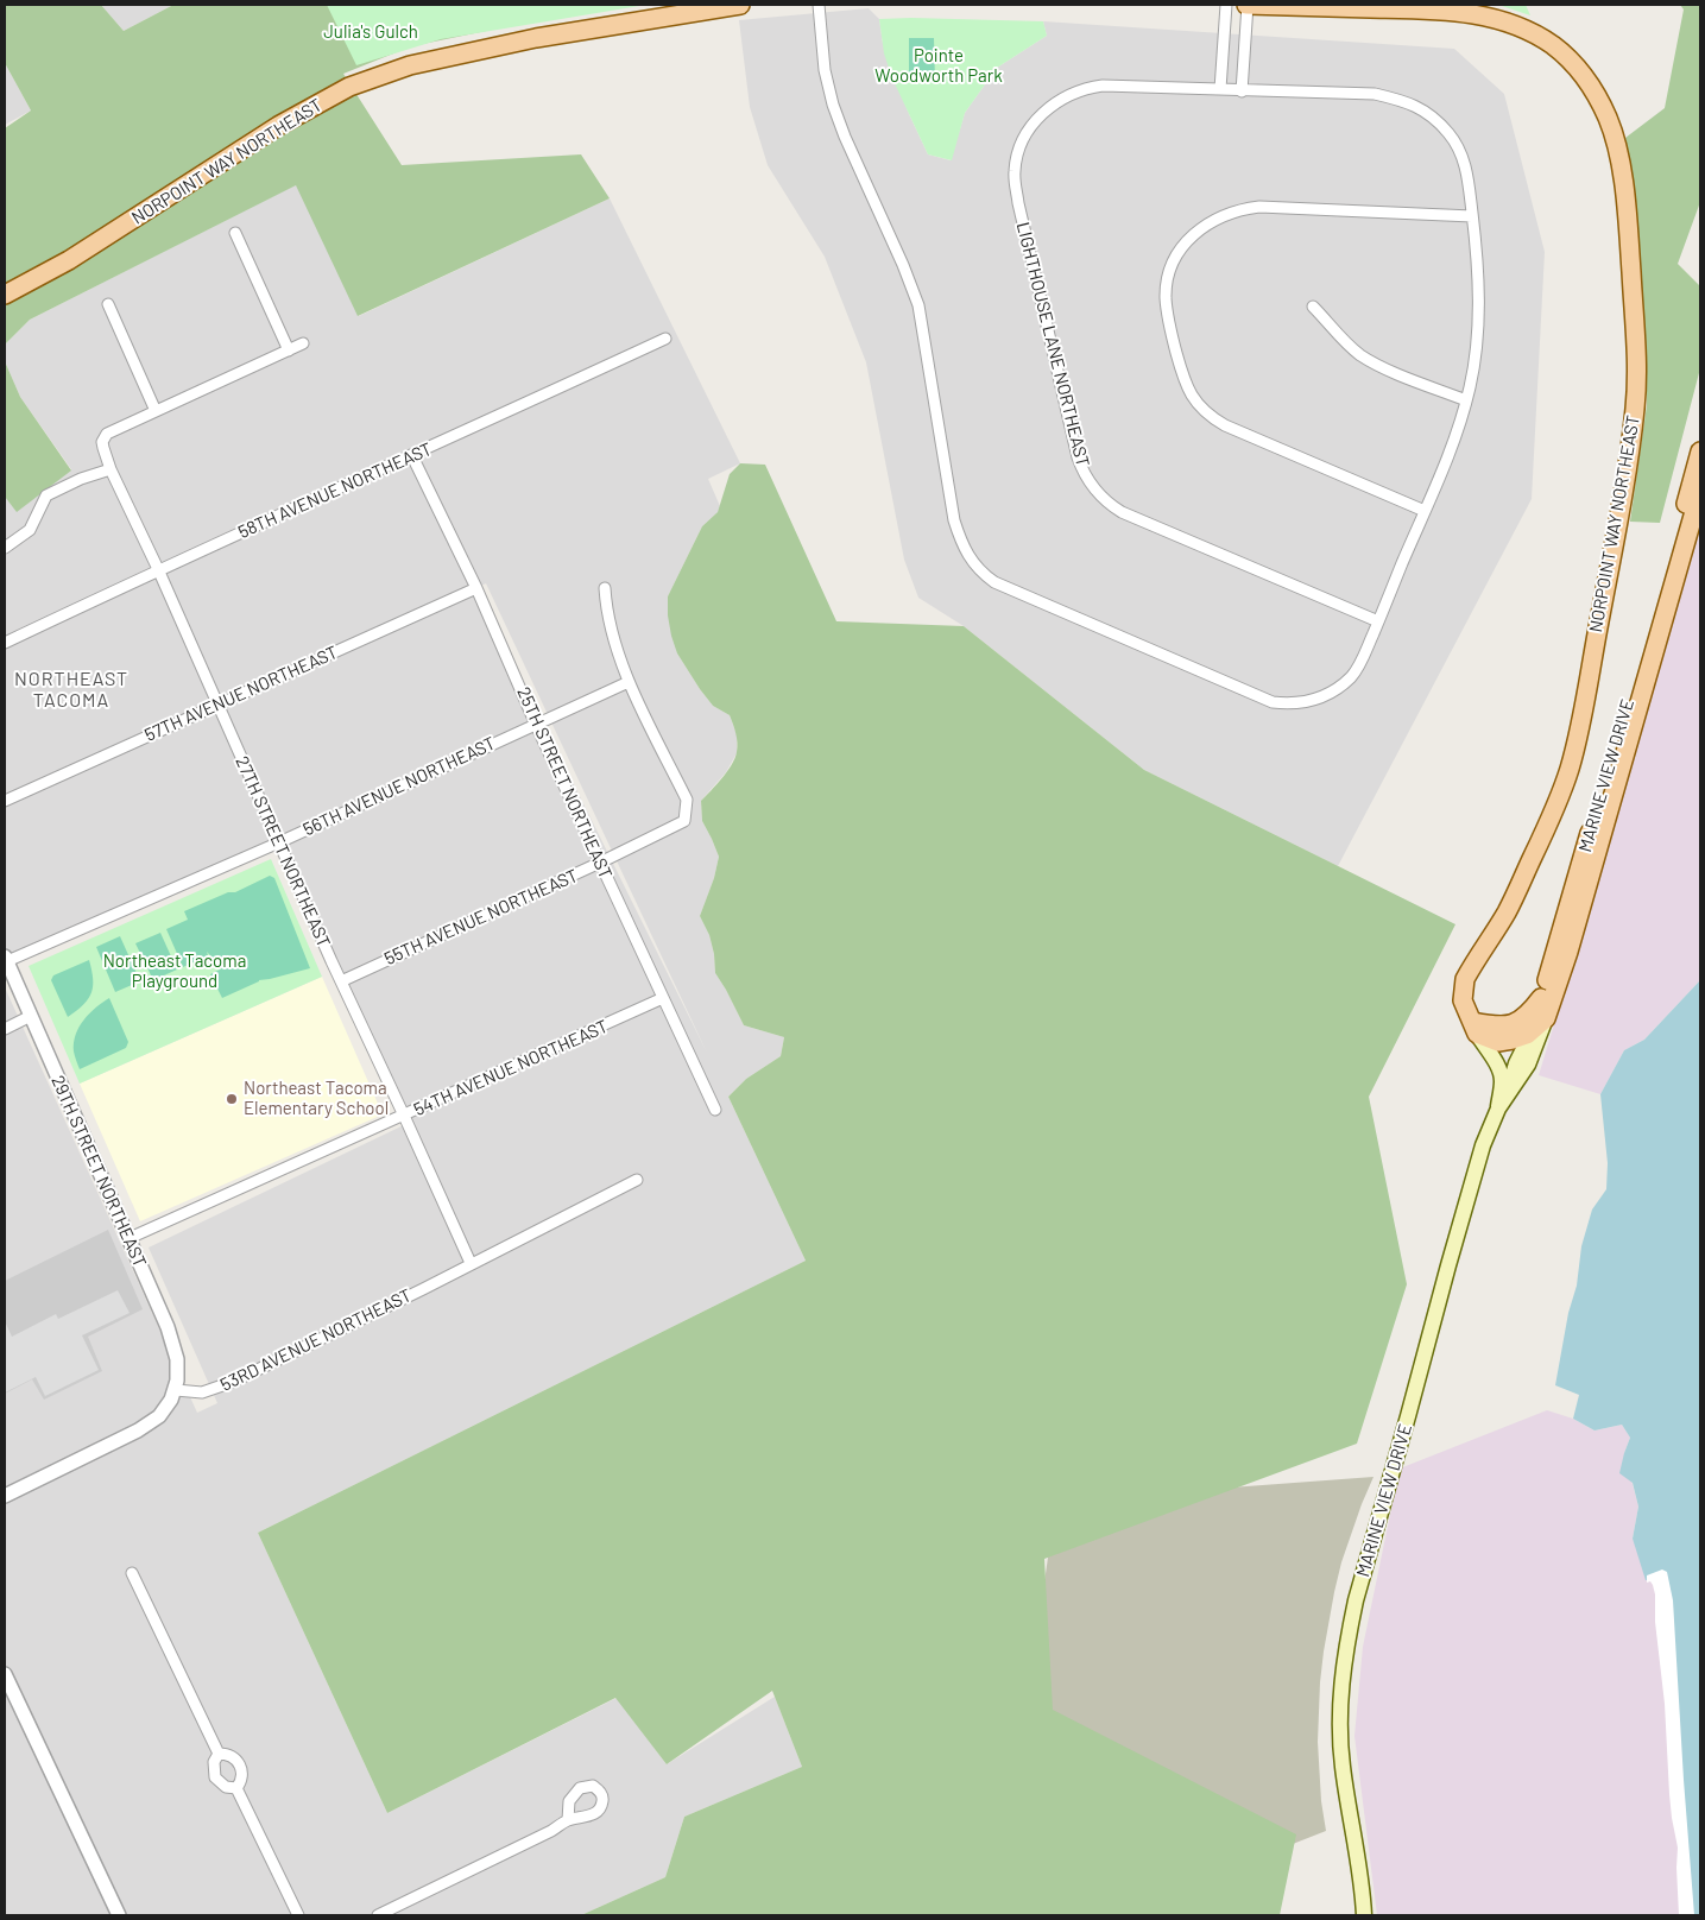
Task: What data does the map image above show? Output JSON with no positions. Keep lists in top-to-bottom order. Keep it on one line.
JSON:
{"streets":{"main road":["NORPOINT WAY NORTHEAST","MARINE VIEW DRIVE"],"street":["LIGHTHOUSE LANE NORTHEAST","58TH AVENUE NORTHEAST","57TH AVENUE NORTHEAST","25TH STREET NORTHEAST","56TH AVENUE NORTHEAST","27TH STREET NORTHEAST","55TH AVENUE NORTHEAST","54TH AVENUE NORTHEAST","29TH STREET NORTHEAST","53RD AVENUE NORTHEAST"]},"crossings":[["58TH AVENUE NORTHEAST","25TH STREET NORTHEAST"],["58TH AVENUE NORTHEAST","27TH STREET NORTHEAST"],["57TH AVENUE NORTHEAST","25TH STREET NORTHEAST"],["57TH AVENUE NORTHEAST","27TH STREET NORTHEAST"],["25TH STREET NORTHEAST","56TH AVENUE NORTHEAST"],["25TH STREET NORTHEAST","55TH AVENUE NORTHEAST"],["25TH STREET NORTHEAST","54TH AVENUE NORTHEAST"],["56TH AVENUE NORTHEAST","27TH STREET NORTHEAST"],["56TH AVENUE NORTHEAST","55TH AVENUE NORTHEAST"],["56TH AVENUE NORTHEAST","29TH STREET NORTHEAST"],["27TH STREET NORTHEAST","55TH AVENUE NORTHEAST"],["27TH STREET NORTHEAST","54TH AVENUE NORTHEAST"],["27TH STREET NORTHEAST","53RD AVENUE NORTHEAST"],["54TH AVENUE NORTHEAST","29TH STREET NORTHEAST"],["29TH STREET NORTHEAST","53RD AVENUE NORTHEAST"]],"districts":["NORTHEAST TACOMA"],"parks":["Julia's Gulch","Pointe Woodworth Park","Northeast Tacoma Playground"],"places":["Northeast Tacoma Elementary School"]}
